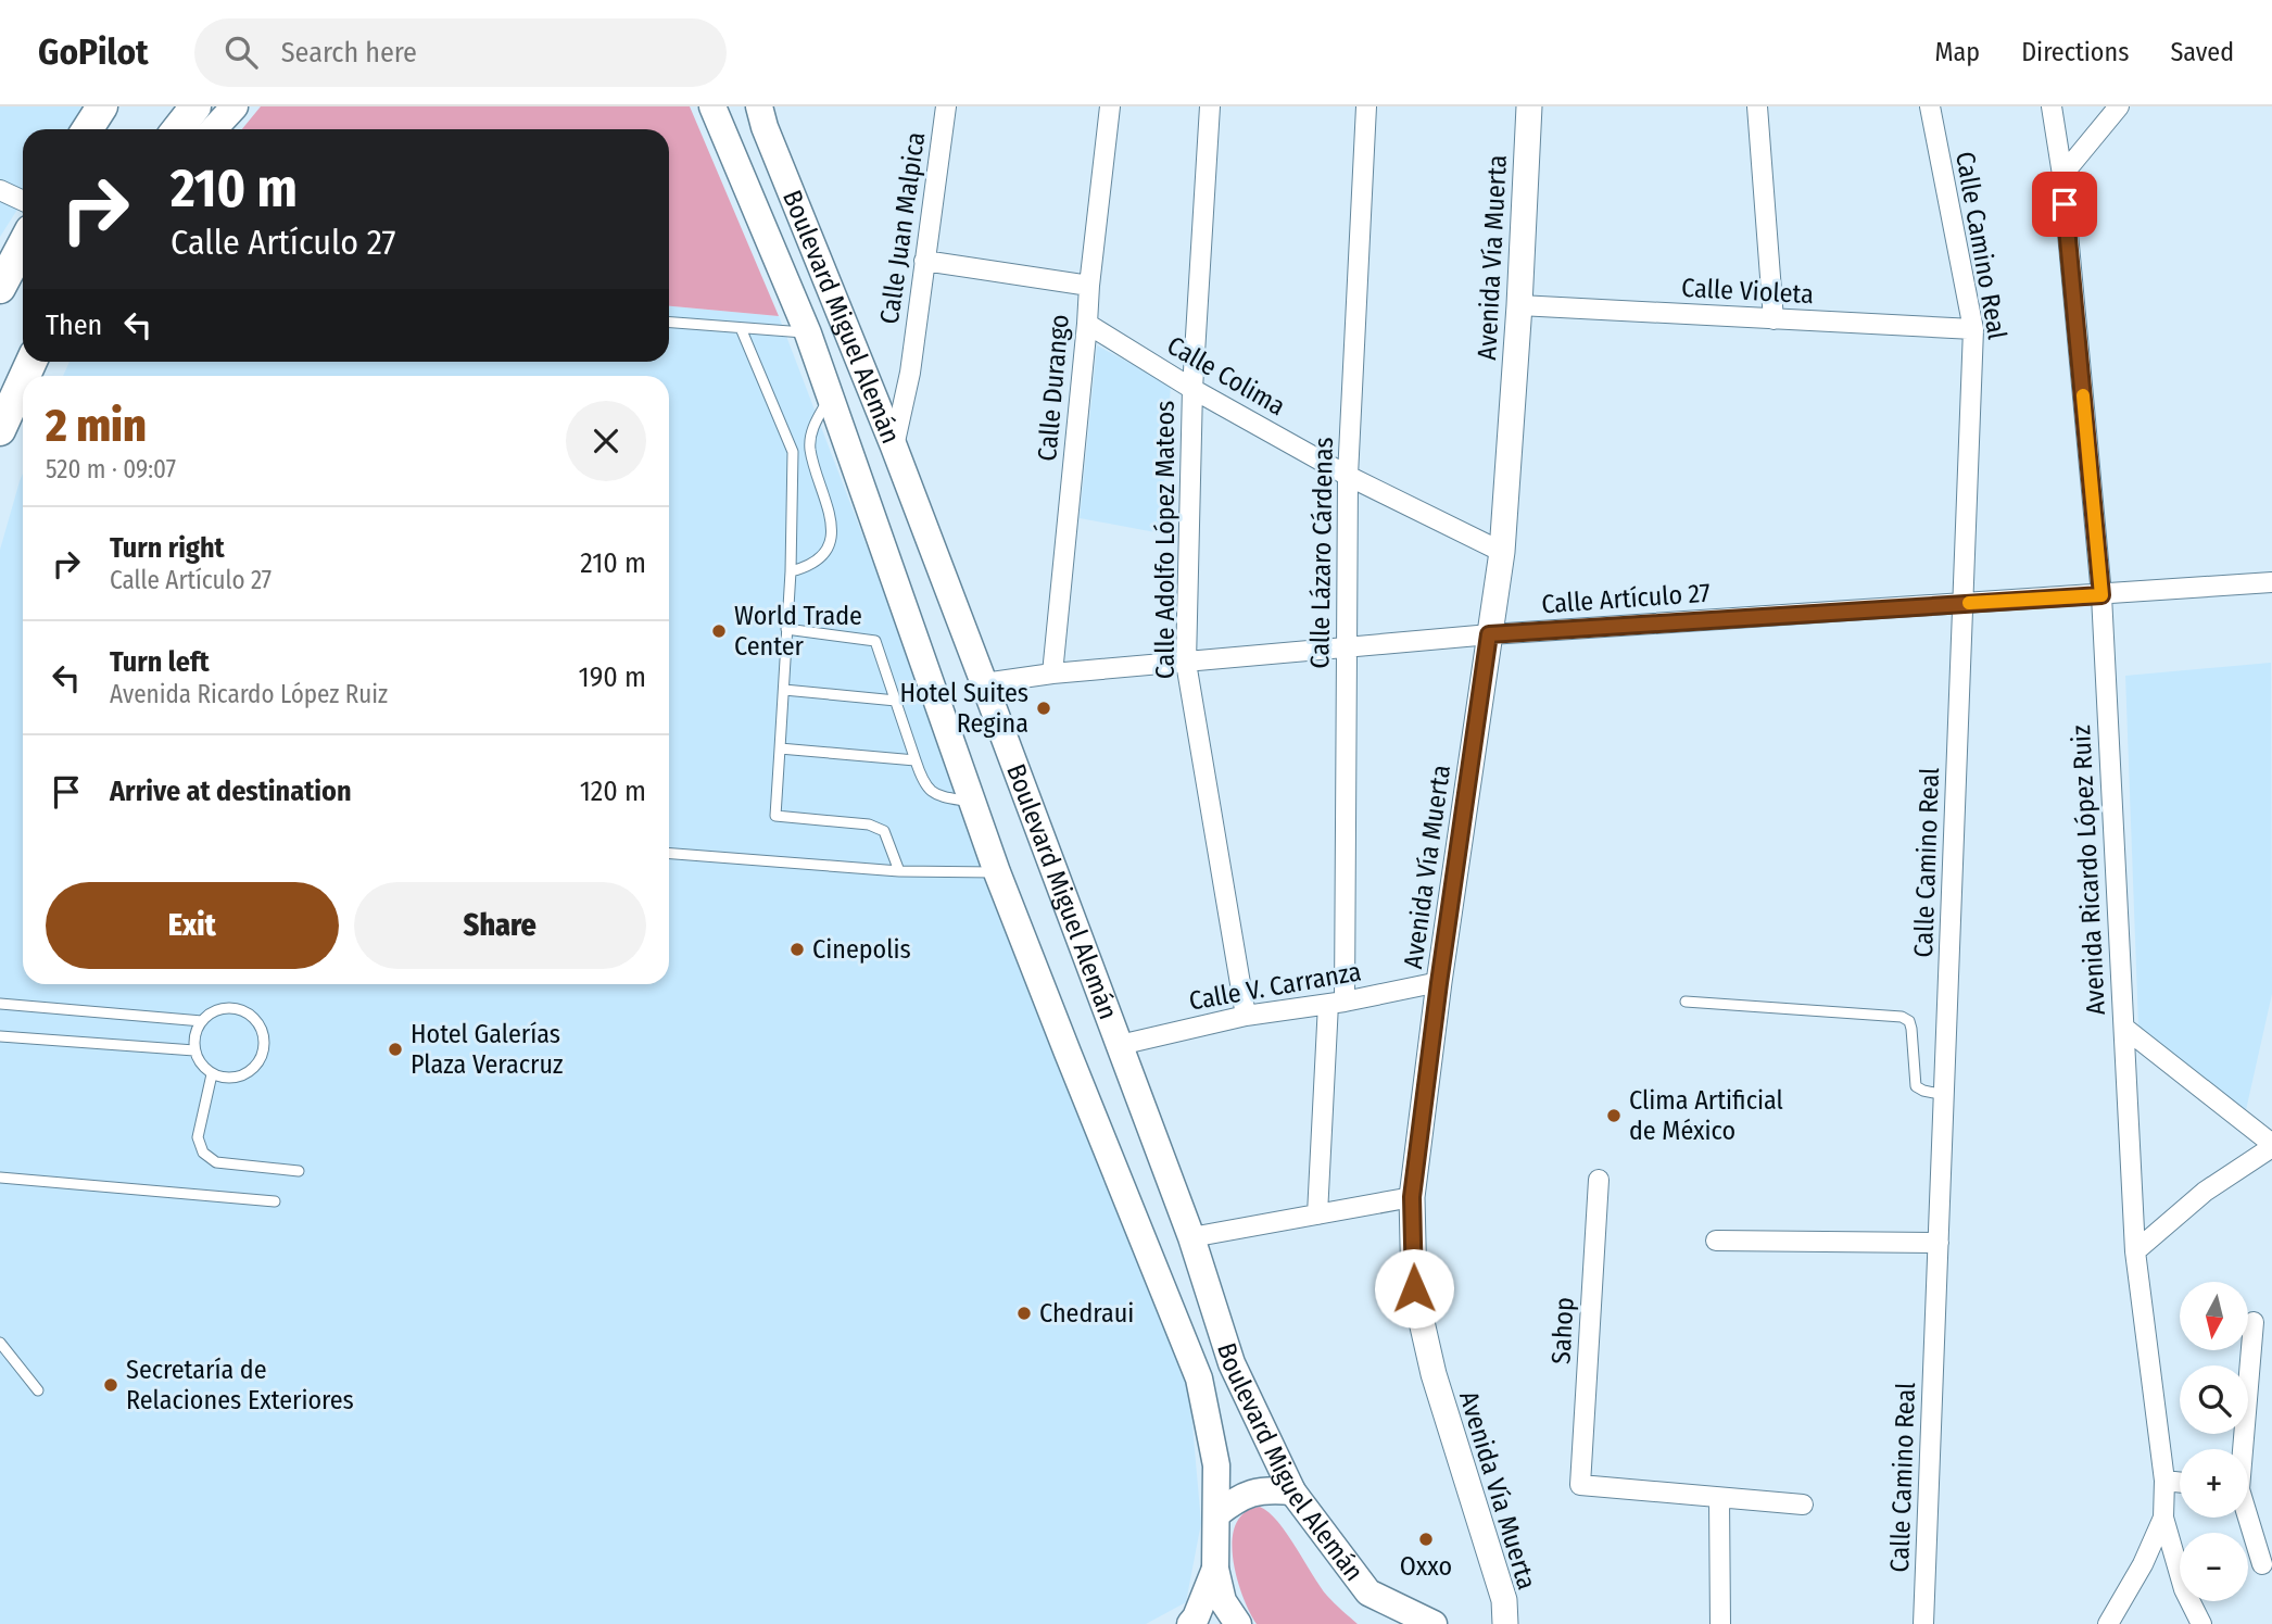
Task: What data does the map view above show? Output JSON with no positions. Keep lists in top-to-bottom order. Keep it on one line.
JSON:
{"streets":{"main road":["Boulevard Miguel Alemán"],"street":["Calle Juan Malpica","Calle Camino Real","Avenida Vía Muerta","Calle Violeta","Calle Colima","Calle Durango","Calle Adolfo López Mateos","Calle Lázaro Cárdenas","Calle Artículo 27","Avenida Ricardo López Ruiz","Calle V. Carranza","Sahop"]},"crossings":[["Calle Juan Malpica","Boulevard Miguel Alemán"],["Calle Camino Real","Calle Violeta"],["Calle Camino Real","Calle Artículo 27"],["Avenida Vía Muerta","Calle Violeta"],["Avenida Vía Muerta","Calle Colima"],["Avenida Vía Muerta","Calle Artículo 27"],["Avenida Vía Muerta","Calle V. Carranza"],["Boulevard Miguel Alemán","Calle Artículo 27"],["Boulevard Miguel Alemán","Calle V. Carranza"],["Calle Colima","Calle Durango"],["Calle Colima","Calle Adolfo López Mateos"],["Calle Colima","Calle Lázaro Cárdenas"],["Calle Durango","Calle Artículo 27"],["Calle Adolfo López Mateos","Calle Artículo 27"],["Calle Adolfo López Mateos","Calle V. Carranza"],["Calle Lázaro Cárdenas","Calle Artículo 27"],["Calle Lázaro Cárdenas","Calle V. Carranza"],["Calle Artículo 27","Avenida Ricardo López Ruiz"]],"places":["World Trade Center","Hotel Suites Regina","Cinepolis","Hotel Galerías Plaza Veracruz","Clima Artificial de México","Chedraui","Secretaría de Relaciones Exteriores","Oxxo"],"north":"bottom","page":{"header":"GoPilot","search":"Search here","nav":["Map","Directions","Saved"],"turn":["210 m","Calle Artículo 27"],"then":"Then","heading":["2 min","520 m · 09:07"],"list":[{"name":"Turn right","note":"Calle Artículo 27","value":"210 m"},{"name":"Turn left","note":"Avenida Ricardo López Ruiz","value":"190 m"},{"name":"Arrive at destination","value":"120 m"}],"buttons":["Exit","Share"],"map_buttons":["+","−"]}}
